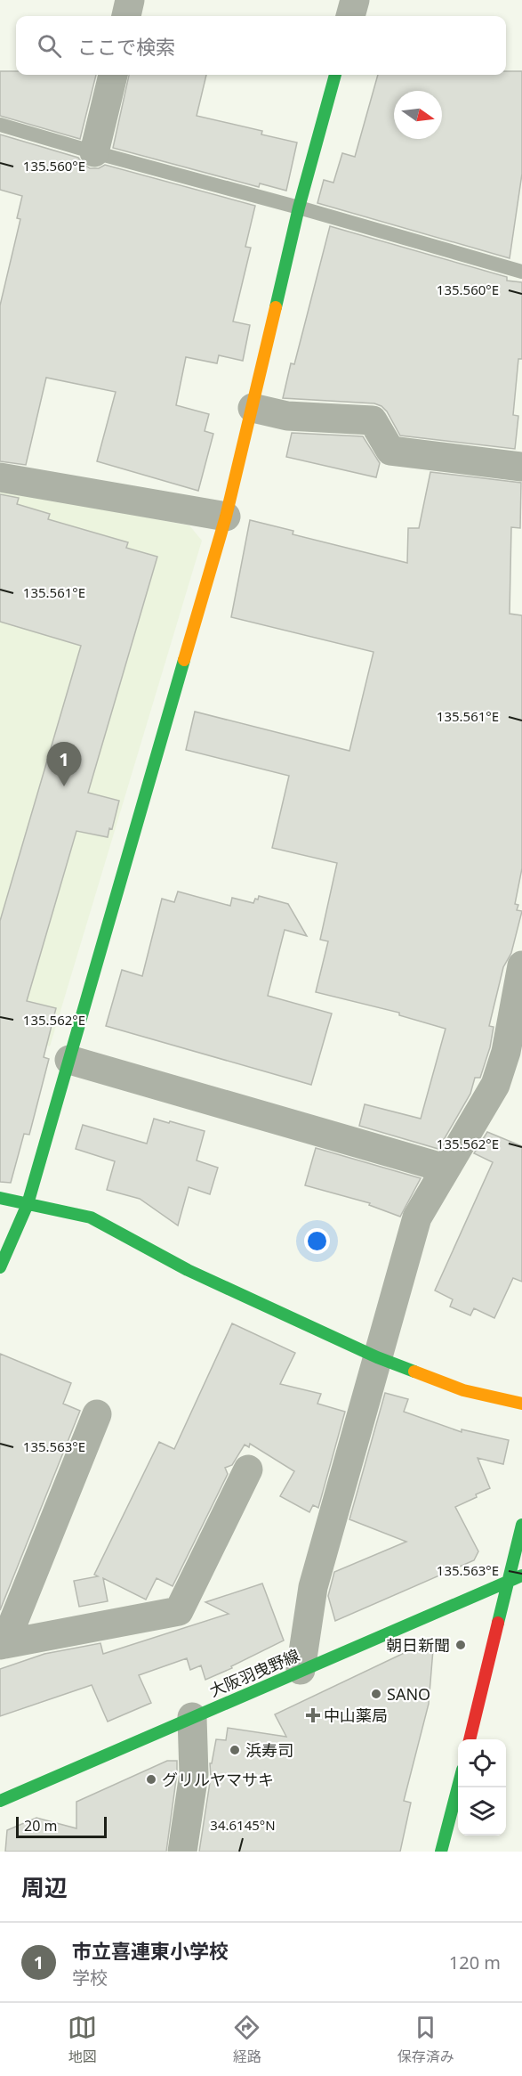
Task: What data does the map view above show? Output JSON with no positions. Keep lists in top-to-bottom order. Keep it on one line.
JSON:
{"streets":{"street":["大阪羽曳野線"]},"places":{"other":["朝日新聞","SANO","浜寿司","グリルヤマサキ"],"health":["中山薬局"]},"scale_bar":"20 m","north":"right","page":{"search":"ここで検索","pins":"1","scale":"20 m","heading":"周辺","list":[{"mark":"1","name":"市立喜連東小学校","note":"学校","value":"120 m"}],"nav":["地図","経路","保存済み"]},"coordinates":["135.560°E","135.561°E","135.562°E","135.563°E","34.6145°N"]}
